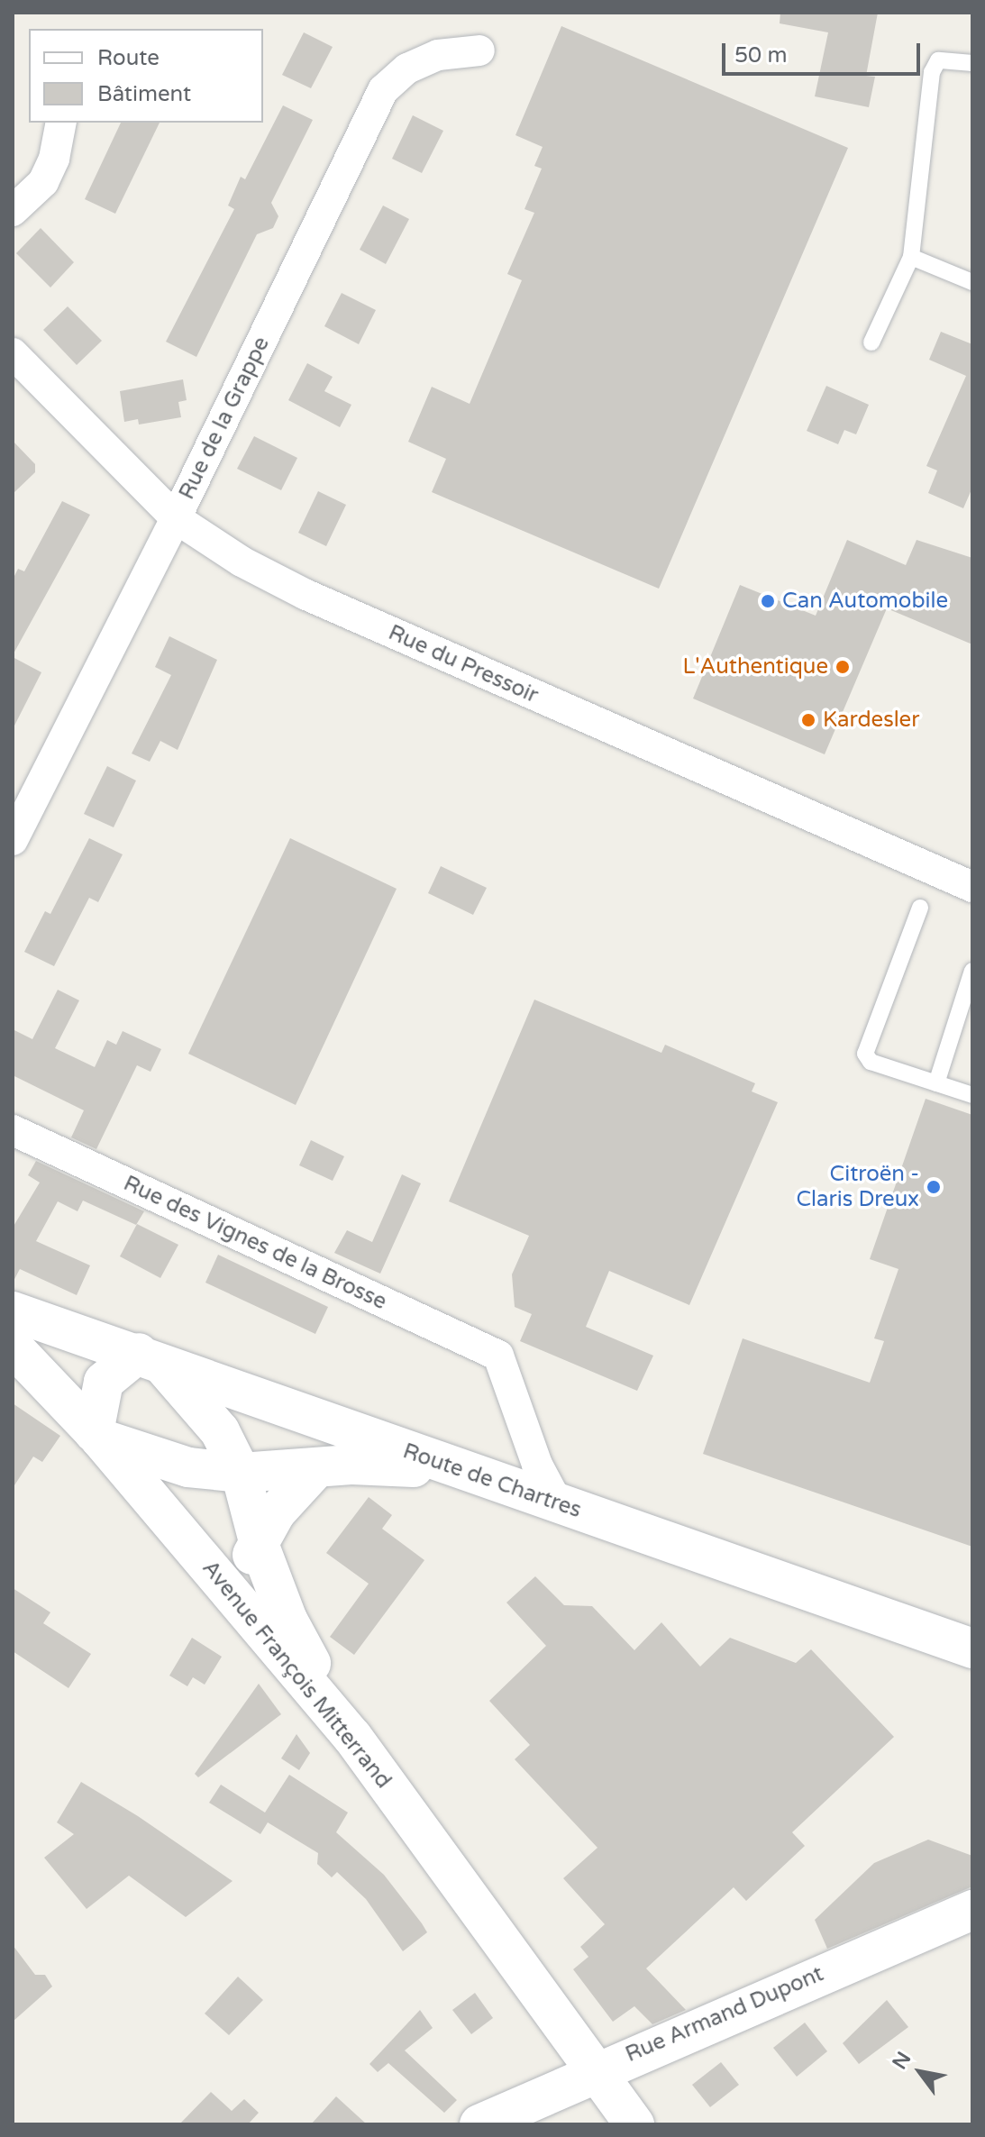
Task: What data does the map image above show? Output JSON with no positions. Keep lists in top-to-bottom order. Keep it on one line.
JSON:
{"streets":{"main road":["Route de Chartres","Avenue François Mitterrand","Rue Armand Dupont"],"street":["Rue de la Grappe","Rue du Pressoir","Rue des Vignes de la Brosse"]},"crossings":[["Rue de la Grappe","Rue du Pressoir"],["Rue des Vignes de la Brosse","Route de Chartres"],["Avenue François Mitterrand","Rue Armand Dupont"]],"places":["Can Automobile","L'Authentique","Kardesler","Citroën - Claris Dreux"],"legend":["Route","Bâtiment"],"scale_bar":"50 m","north":"top left"}
